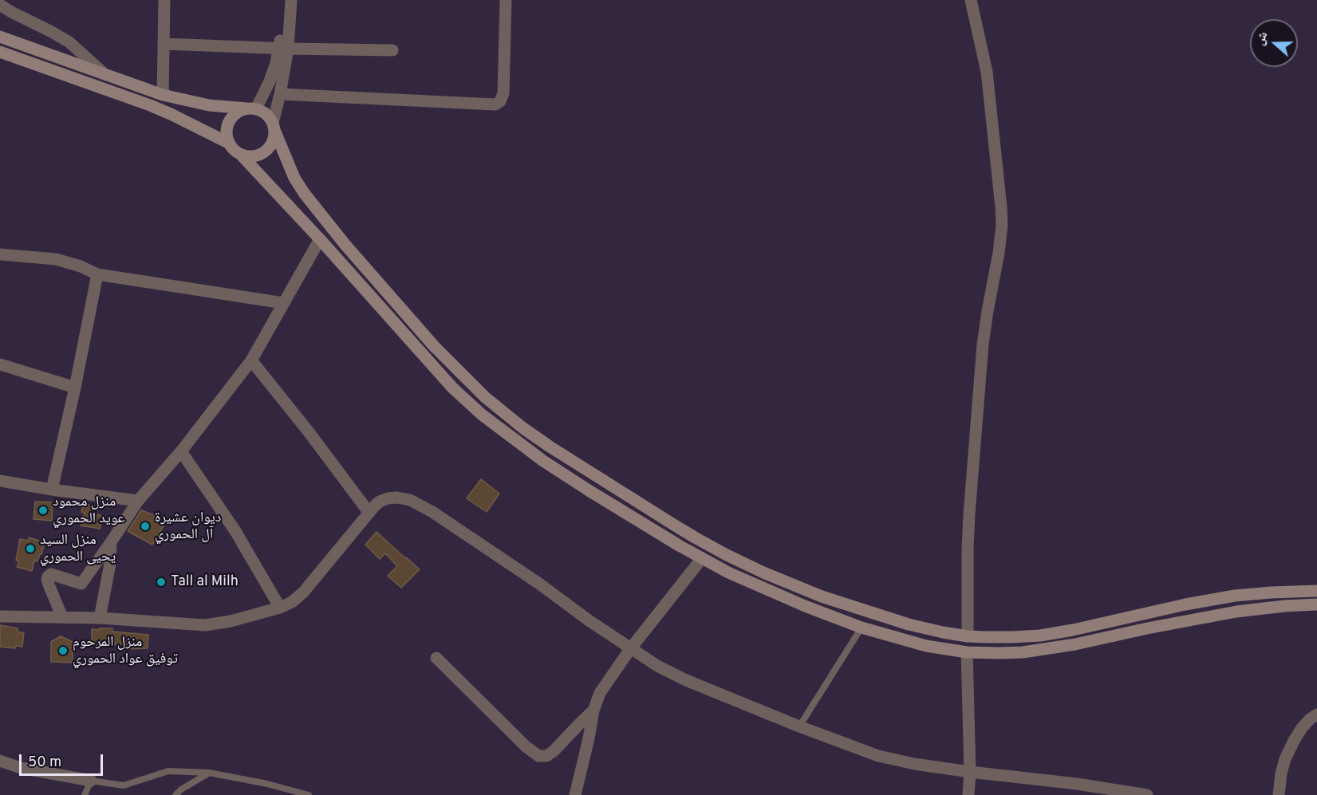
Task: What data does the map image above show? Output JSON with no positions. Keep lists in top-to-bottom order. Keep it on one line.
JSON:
{"places":["منزل محمود عويد الحموري","ديوان عشيرة آل الحموري","منزل السيد يحيى الحموري","Tall al Milh","منزل المرحوم توفيق عواد الحموري"],"scale_bar":"50 m","north":"left"}
